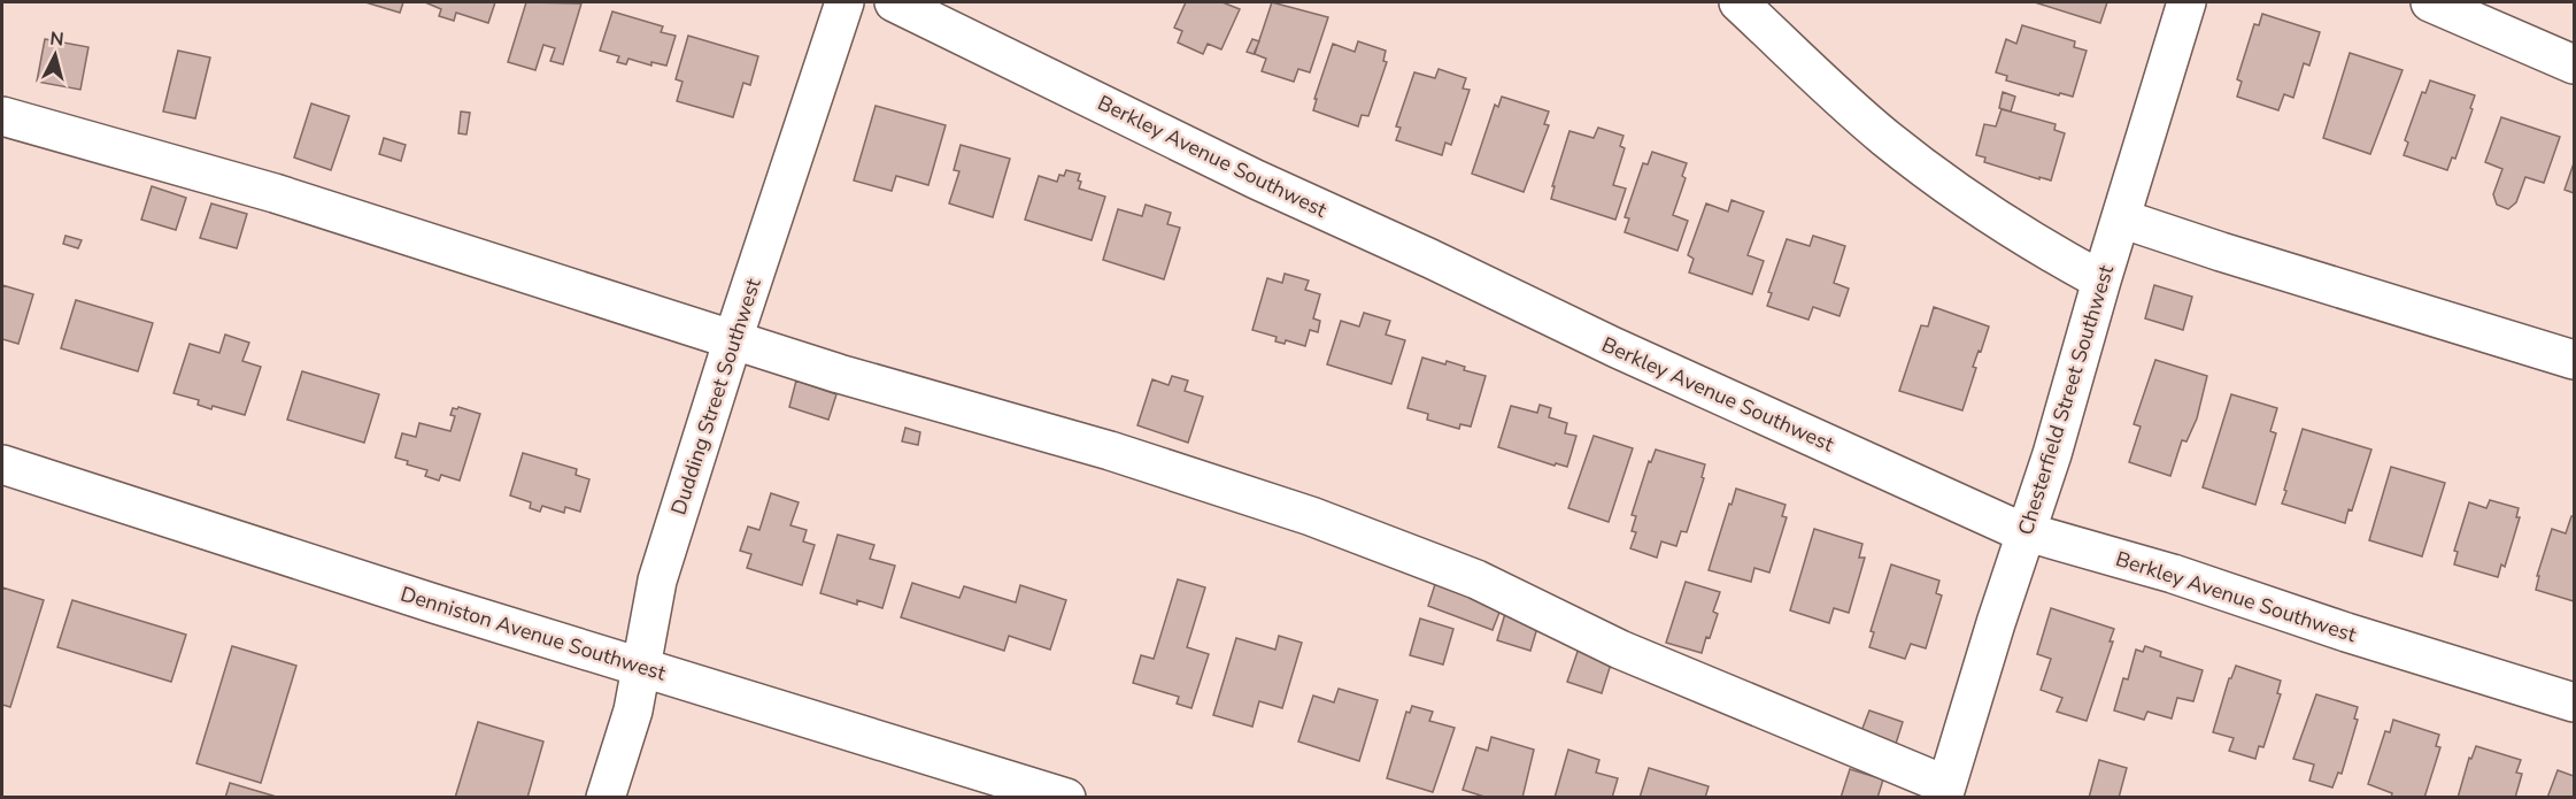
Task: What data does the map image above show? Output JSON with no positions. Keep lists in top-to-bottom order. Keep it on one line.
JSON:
{"streets":{"street":["Berkley Avenue Southwest","Dudding Street Southwest","Chesterfield Street Southwest","Denniston Avenue Southwest"]},"crossings":[["Berkley Avenue Southwest","Chesterfield Street Southwest"],["Dudding Street Southwest","Denniston Avenue Southwest"]],"north":"top"}
